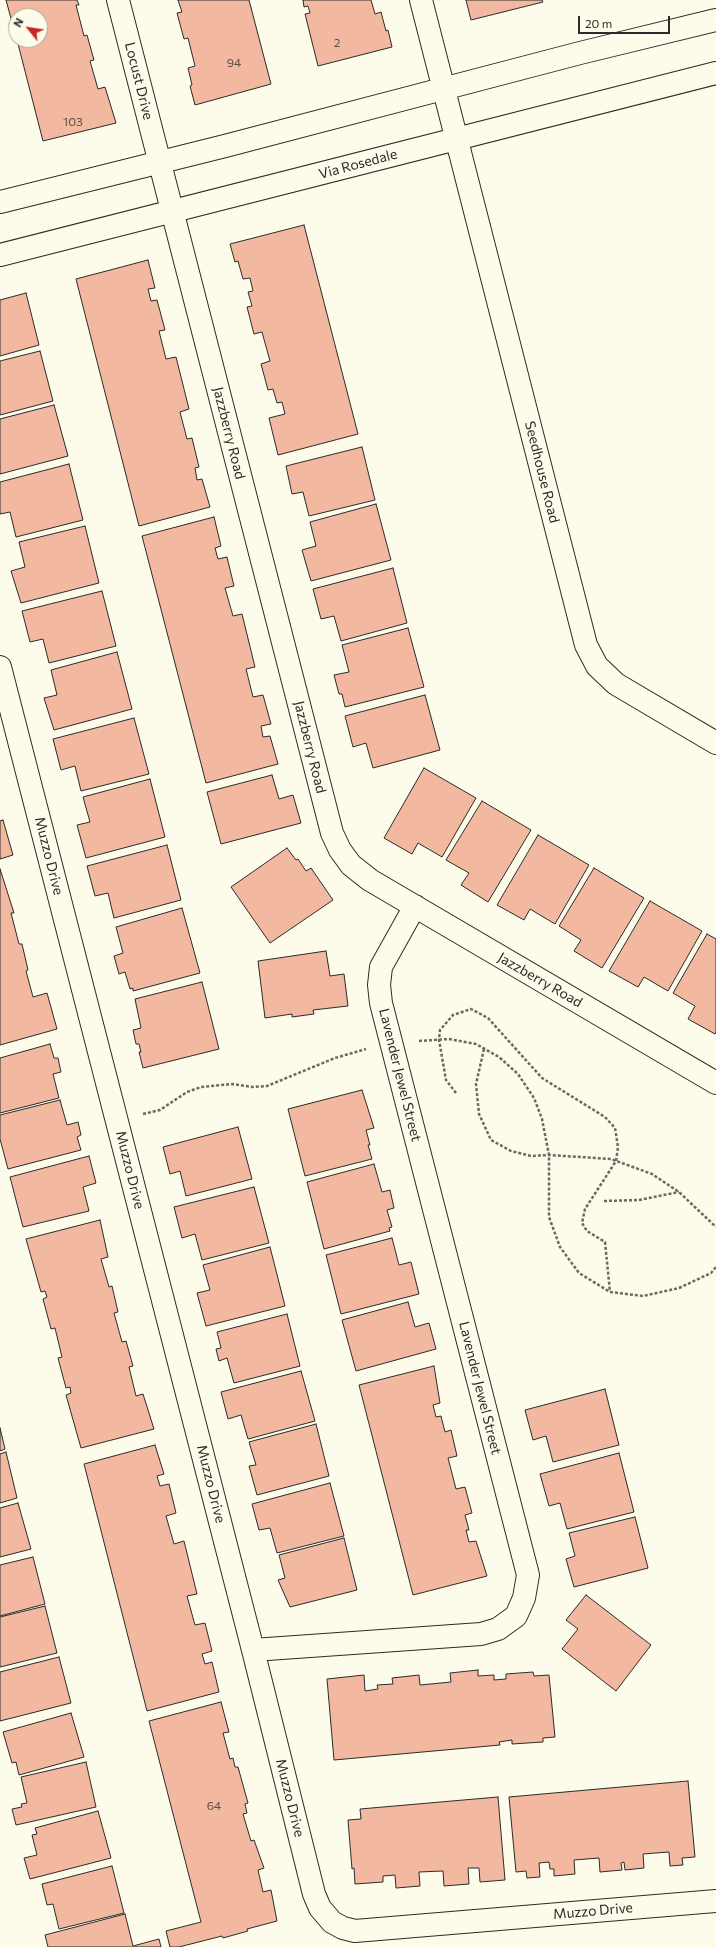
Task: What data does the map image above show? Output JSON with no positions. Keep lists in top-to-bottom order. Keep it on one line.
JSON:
{"streets":{"street":["Locust Drive","Via Rosedale","Jazzberry Road","Seedhouse Road","Muzzo Drive","Lavender Jewel Street"]},"crossings":[["Locust Drive","Via Rosedale"],["Locust Drive","Jazzberry Road"],["Via Rosedale","Jazzberry Road"],["Via Rosedale","Seedhouse Road"],["Jazzberry Road","Lavender Jewel Street"],["Muzzo Drive","Lavender Jewel Street"]],"house_numbers":["2","94","103","64"],"scale_bar":"20 m","north":"top left"}
